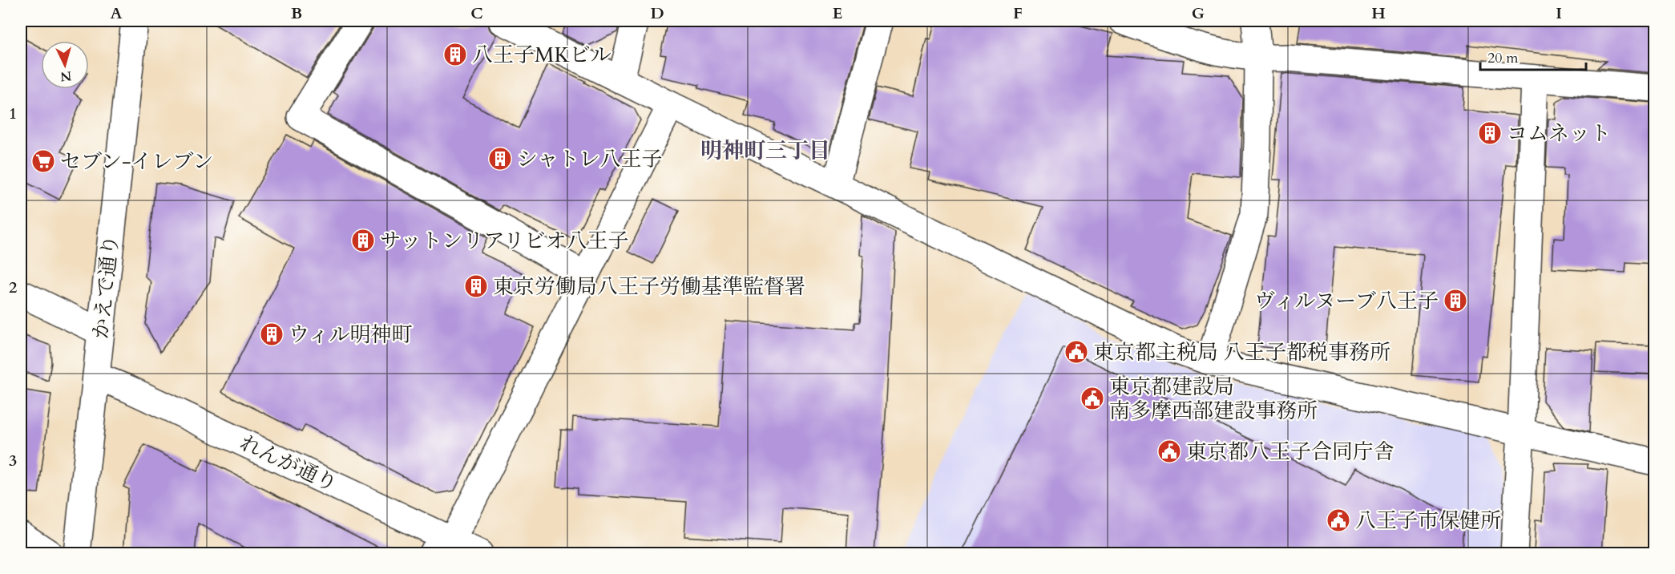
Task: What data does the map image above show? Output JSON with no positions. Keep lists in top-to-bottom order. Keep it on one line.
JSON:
{"streets":{"street":["かえで通り","れんが通り"]},"crossings":[["かえで通り","れんが通り"]],"districts":["明神町三丁目"],"places":{"building":["八王子MKビル","コムネット","シャトレ八王子","サットンリアリビオ八王子","東京労働局八王子労働基準監督署","ヴィルヌーブ八王子","ウィル明神町"],"supermarket":["セブン-イレブン"],"public building":["東京都主税局 八王子都税事務所","東京都建設局 南多摩西部建設事務所","東京都八王子合同庁舎","八王子市保健所"]},"scale_bar":"20 m","north":"bottom","grid":{"columns":["A","B","C","D","E","F","G","H","I"],"rows":["1","2","3"]}}
